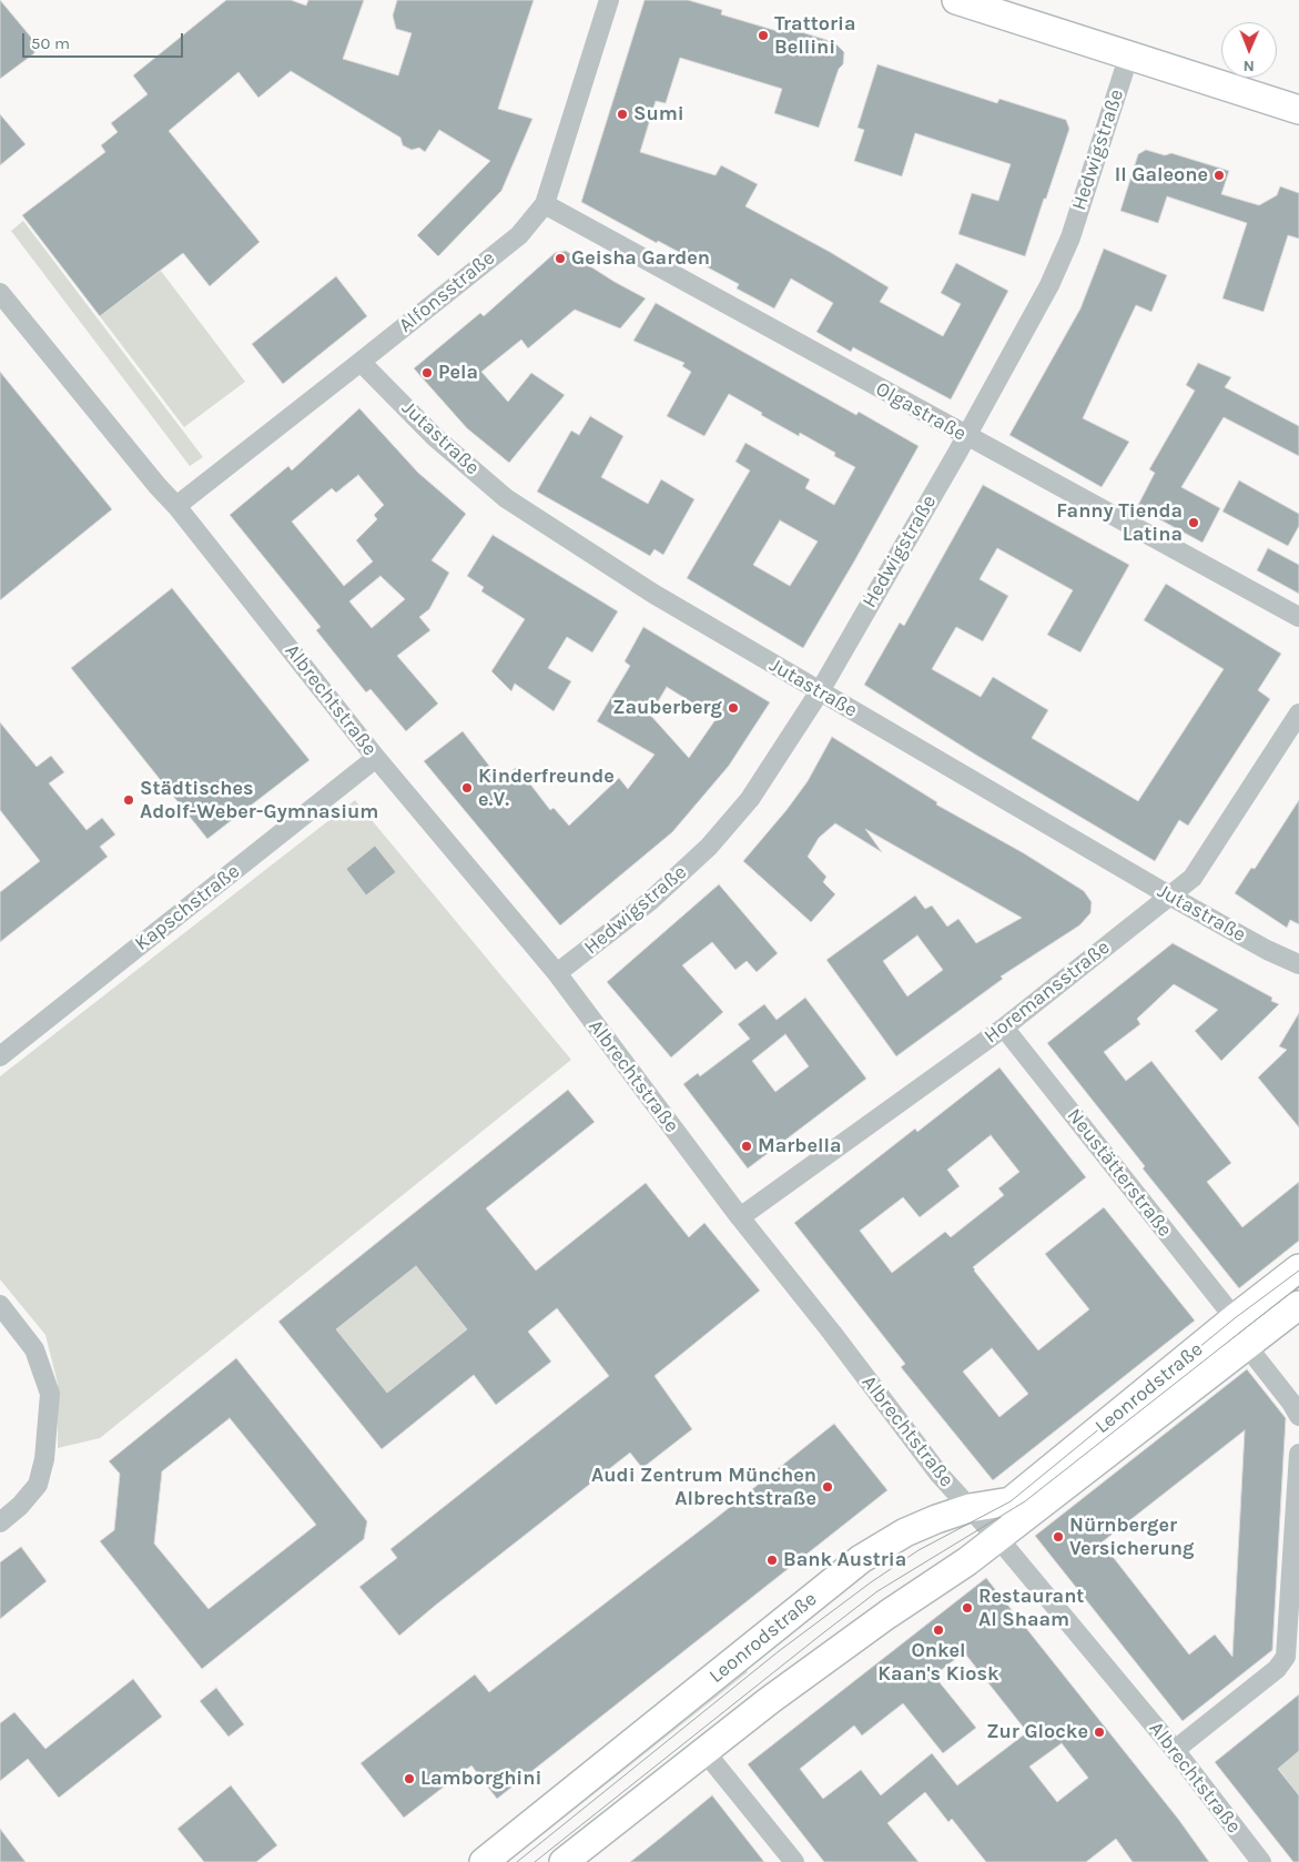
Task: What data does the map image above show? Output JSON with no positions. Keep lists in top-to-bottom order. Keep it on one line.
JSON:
{"streets":{"main road":["Leonrodstraße"],"street":["Hedwigstraße","Alfonsstraße","Olgastraße","Jutastraße","Albrechtstraße","Kapschstraße","Horemansstraße","Neustätterstraße"]},"crossings":[["Hedwigstraße","Olgastraße"],["Hedwigstraße","Jutastraße"],["Hedwigstraße","Albrechtstraße"],["Alfonsstraße","Olgastraße"],["Alfonsstraße","Jutastraße"],["Alfonsstraße","Albrechtstraße"],["Jutastraße","Horemansstraße"],["Albrechtstraße","Kapschstraße"],["Albrechtstraße","Horemansstraße"],["Albrechtstraße","Leonrodstraße"],["Horemansstraße","Neustätterstraße"],["Neustätterstraße","Leonrodstraße"]],"places":["Trattoria Bellini","Sumi","Il Galeone","Geisha Garden","Pela","Fanny Tienda Latina","Zauberberg","Kinderfreunde e.V.","Städtisches Adolf-Weber-Gymnasium","Marbella","Audi Zentrum München Albrechtstraße","Nürnberger Versicherung","Bank Austria","Restaurant Al Shaam","Onkel Kaan's Kiosk","Zur Glocke","Lamborghini"],"scale_bar":"50 m","north":"bottom"}
